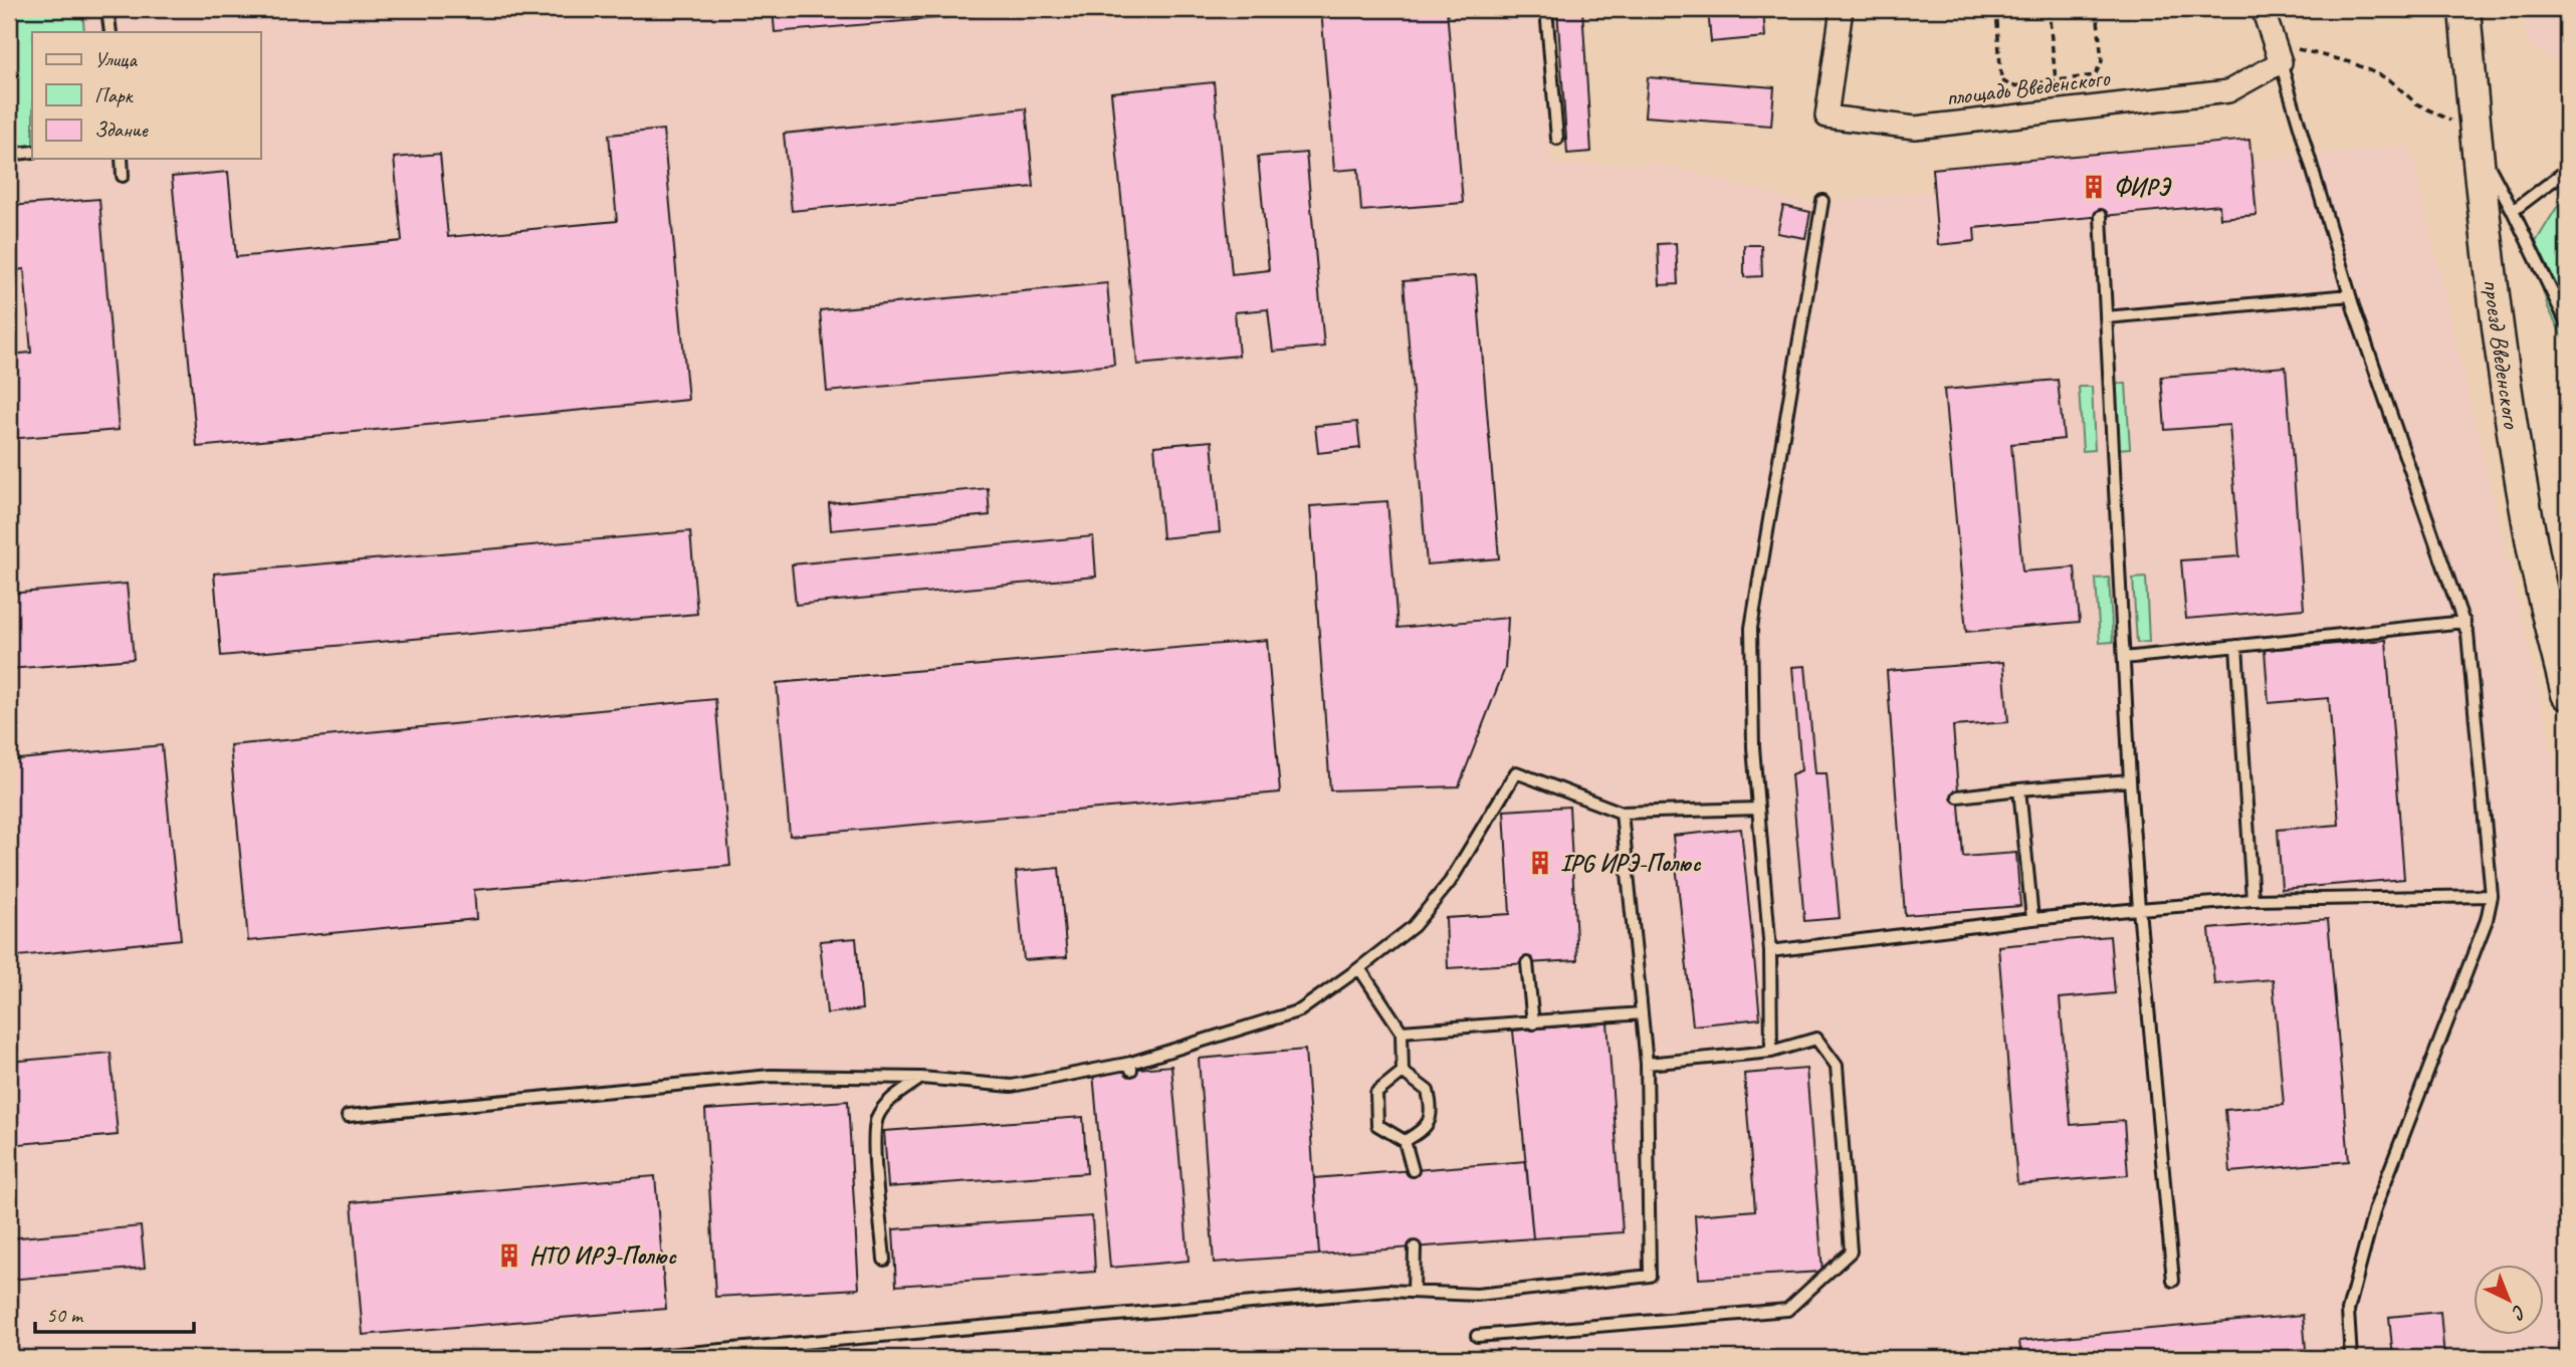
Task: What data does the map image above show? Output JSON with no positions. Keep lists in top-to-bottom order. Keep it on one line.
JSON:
{"streets":{"street":["площадь Введенского","проезд Введенского"]},"places":{"building":["ФИРЭ","IPG ИРЭ-Полюс","НТО ИРЭ-Полюс"]},"legend":["Улица","Парк","Здание"],"scale_bar":"50 m","north":"bottom right"}
